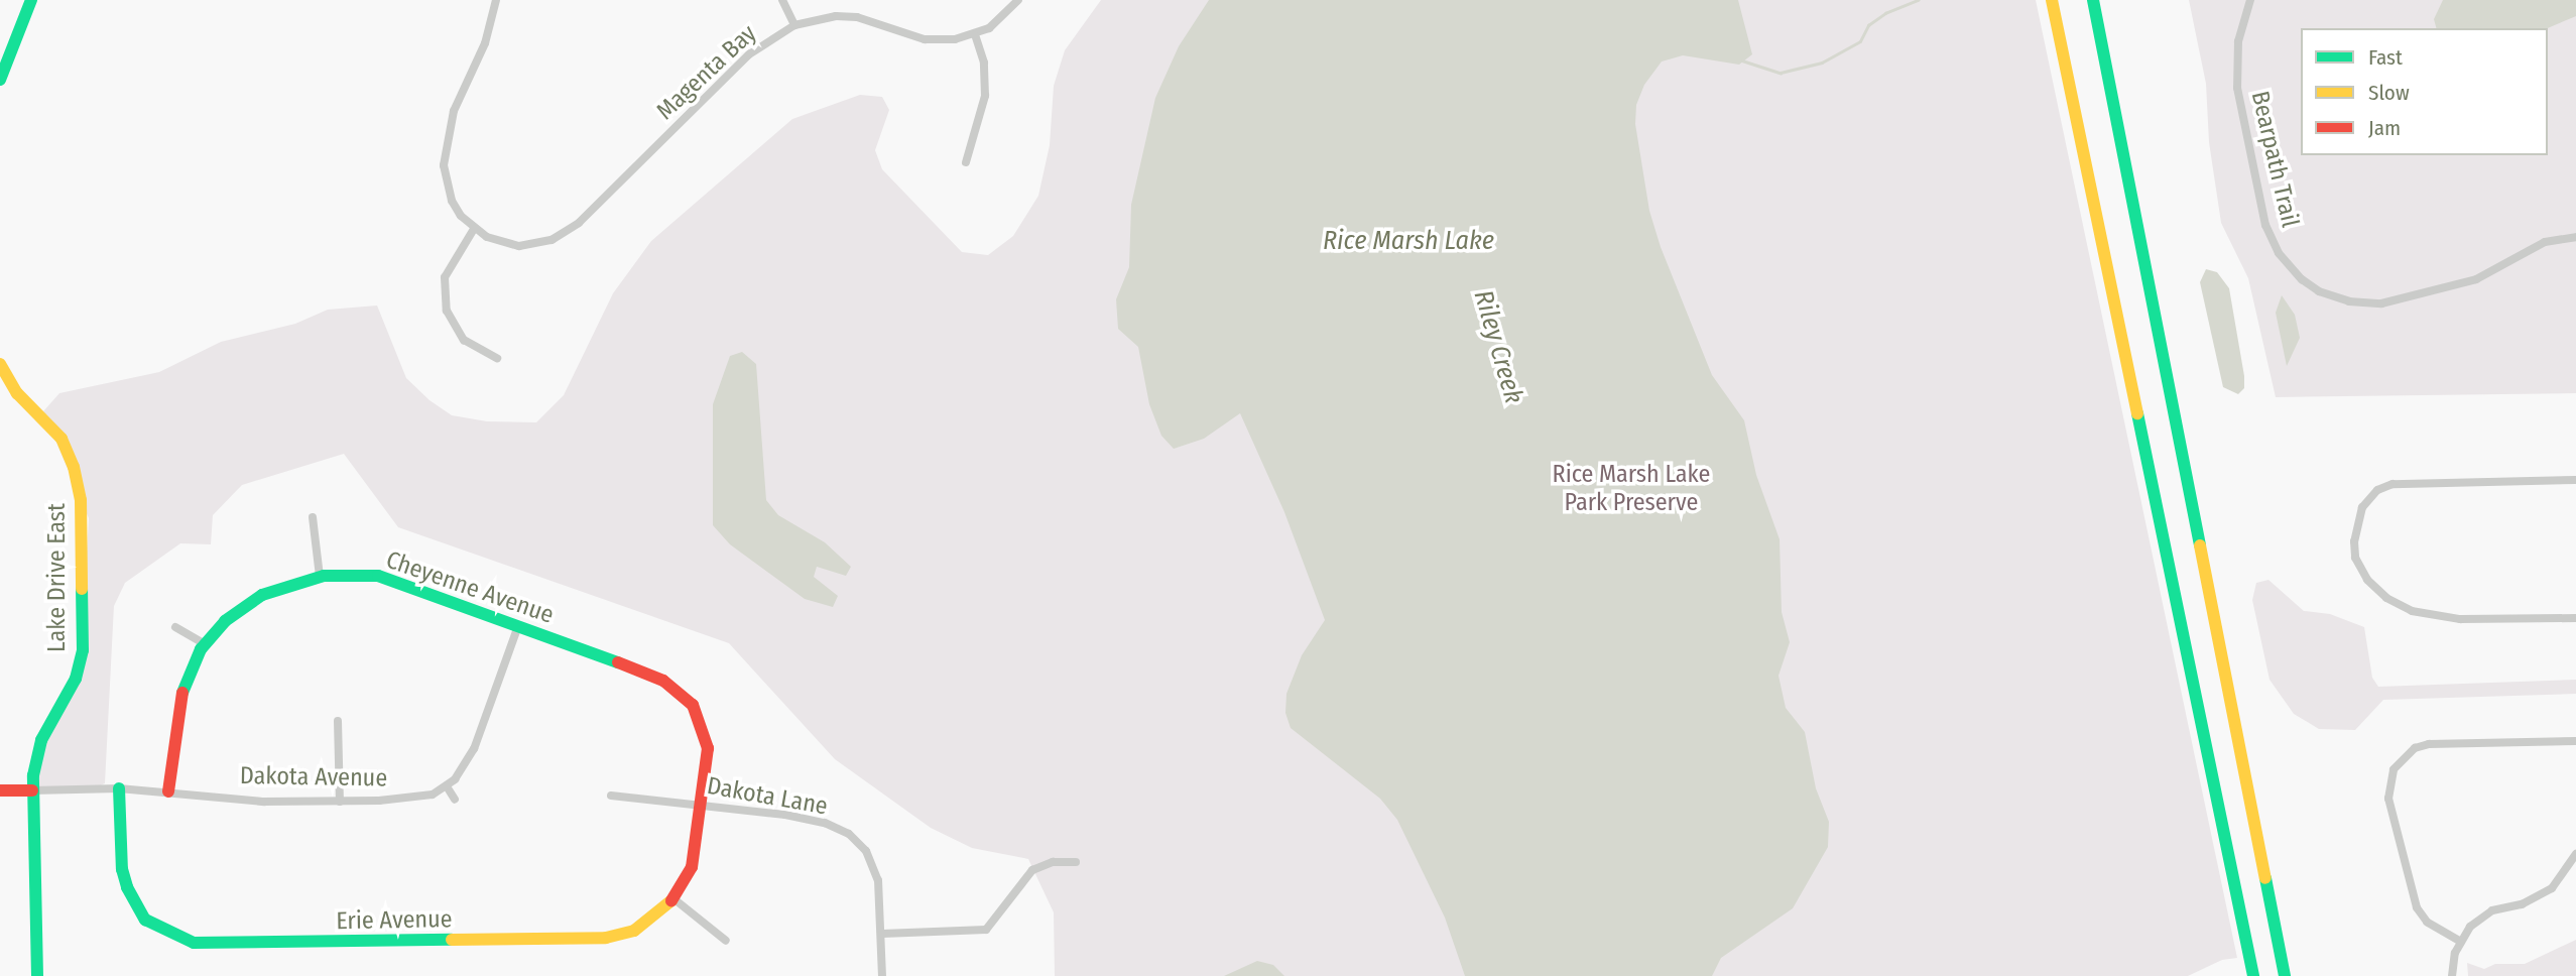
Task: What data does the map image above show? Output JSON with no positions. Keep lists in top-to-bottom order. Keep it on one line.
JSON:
{"streets":{"main road":["Lake Drive East","Cheyenne Avenue","Dakota Avenue","Erie Avenue"],"street":["Magenta Bay","Bearpath Trail","Dakota Lane"]},"crossings":[["Lake Drive East","Dakota Avenue"],["Cheyenne Avenue","Dakota Avenue"],["Cheyenne Avenue","Dakota Lane"],["Cheyenne Avenue","Erie Avenue"],["Dakota Avenue","Erie Avenue"],["Dakota Lane","Erie Avenue"]],"water":["Rice Marsh Lake","Riley Creek"],"parks":["Rice Marsh Lake Park Preserve"],"legend":["Fast","Slow","Jam"]}
